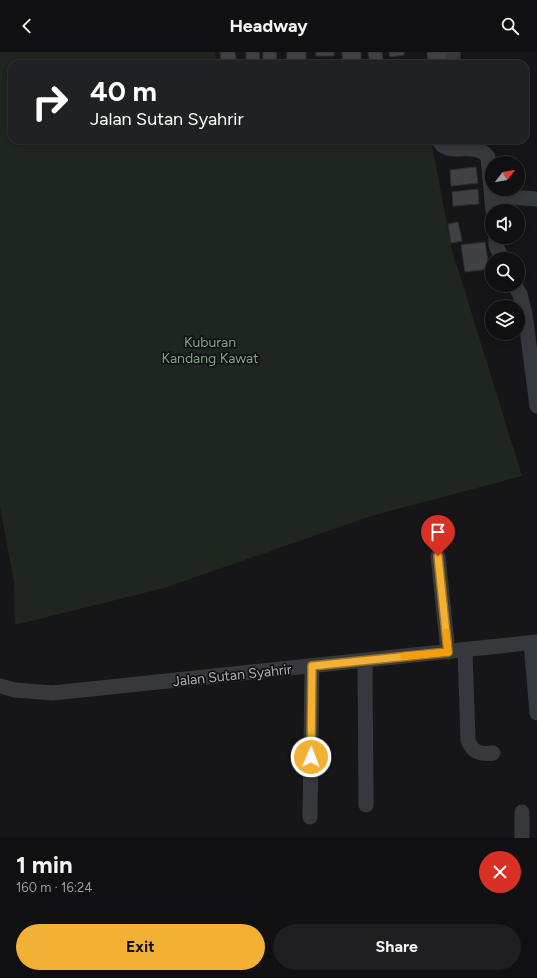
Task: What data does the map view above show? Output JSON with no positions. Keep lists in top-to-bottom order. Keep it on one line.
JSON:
{"streets":{"street":["Jalan Sutan Syahrir"]},"parks":["Kuburan Kandang Kawat"],"north":"top right","page":{"header":"Headway","turn":["40 m","Jalan Sutan Syahrir"],"heading":["1 min","160 m · 16:24"],"buttons":["Exit","Share"]}}
